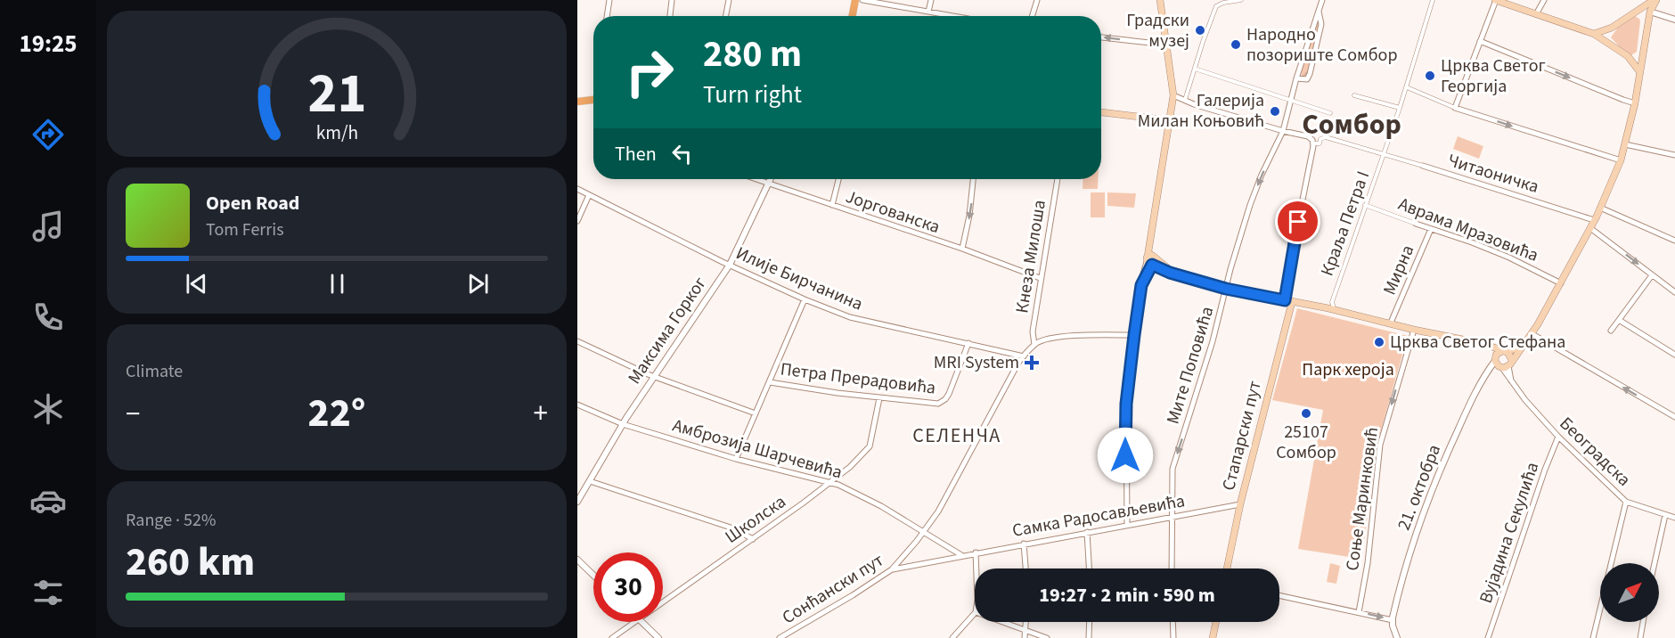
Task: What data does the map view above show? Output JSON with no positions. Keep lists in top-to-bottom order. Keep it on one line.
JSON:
{"streets":{"main road":["Стапарски пут"],"street":["Читаоничка","Јоргованска","Краља Петра I","Аврама Мразовића","Кнеза Милоша","Мирна","Илије Бирчанина","Максима Горког","Мите Поповића","Петра Прерадовића","Амброзија Шарчевића","Београдска","21. октобра","Соње Маринковић","Самка Радосављевића","Школска","Вујадина Секулића","Сонћански пут"]},"crossings":[["Читаоничка","Краља Петра I"],["Јоргованска","Кнеза Милоша"],["Јоргованска","Максима Горког"],["Краља Петра I","Аврама Мразовића"],["Аврама Мразовића","Мирна"],["Кнеза Милоша","Сонћански пут"],["Илије Бирчанина","Максима Горког"],["Илије Бирчанина","Петра Прерадовића"],["Илије Бирчанина","Сонћански пут"],["Максима Горког","Амброзија Шарчевића"],["Мите Поповића","Самка Радосављевића"],["Петра Прерадовића","Школска"],["Стапарски пут","Самка Радосављевића"],["Амброзија Шарчевића","Школска"],["Амброзија Шарчевића","Сонћански пут"],["Београдска","Вујадина Секулића"],["Самка Радосављевића","Сонћански пут"]],"one_way":["Мите Поповића","Соње Маринковић"],"districts":["Сомбор","СЕЛЕНЧА"],"parks":["Парк хероја"],"places":{"other":["Градски музеј","Народно позориште Сомбор","Црква Светог Георгија","Галерија Милан Коњовић","Црква Светог Стефана","25107 Сомбор"],"health":["MRI System"]},"north":"top right","page":{"tabs":"19:25","turn":["280 m","Turn right"],"then":"Then","song":["Open Road","Tom Ferris"],"tile":["Climate",["Range · 52%","260 km"]],"heat":["−","22°","+"],"limit":"30","trip":"19:27 · 2 min · 590 m","gauge":["21","km/h"]}}
